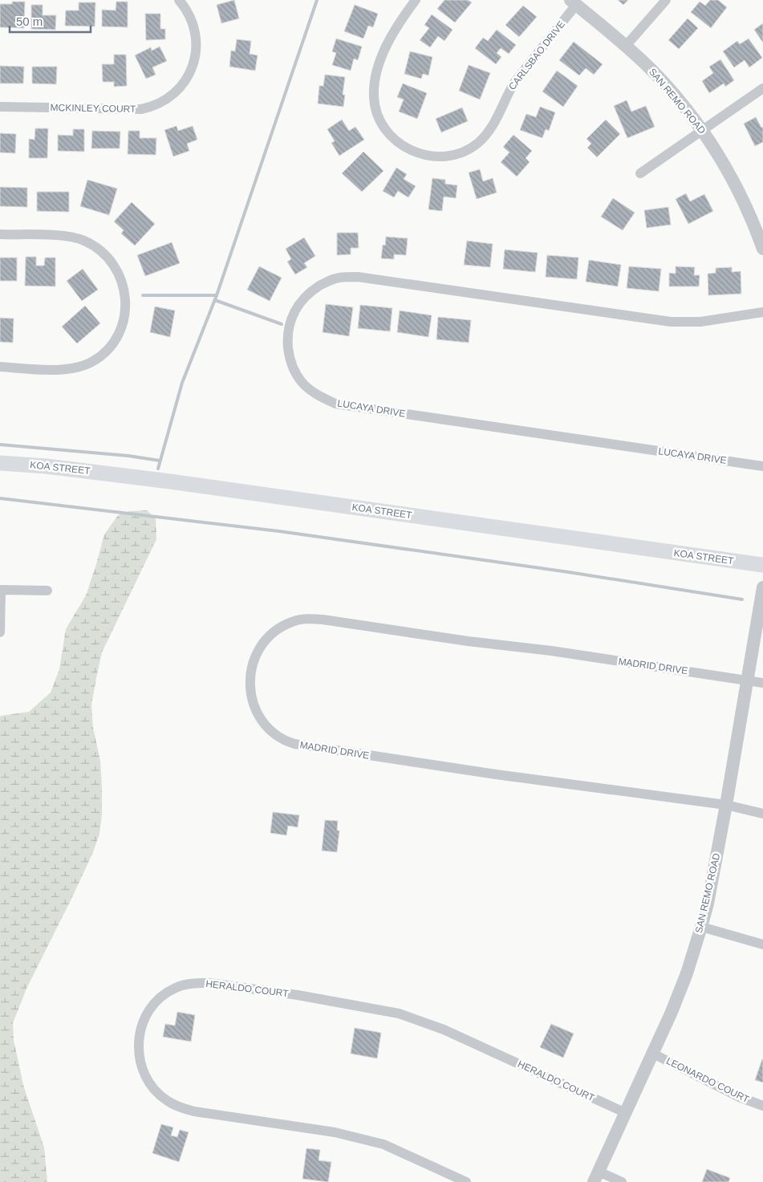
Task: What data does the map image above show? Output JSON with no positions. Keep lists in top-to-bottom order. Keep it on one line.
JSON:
{"streets":{"main road":["KOA STREET"],"street":["CARLSBAO DRIVE","SAN REMO ROAD","MCKINLEY COURT","LUCAYA DRIVE","MADRID DRIVE","HERALDO COURT","LEONARDO COURT"]},"crossings":[["CARLSBAO DRIVE","SAN REMO ROAD"],["SAN REMO ROAD","MADRID DRIVE"],["SAN REMO ROAD","HERALDO COURT"],["SAN REMO ROAD","LEONARDO COURT"]],"scale_bar":"50 m"}
